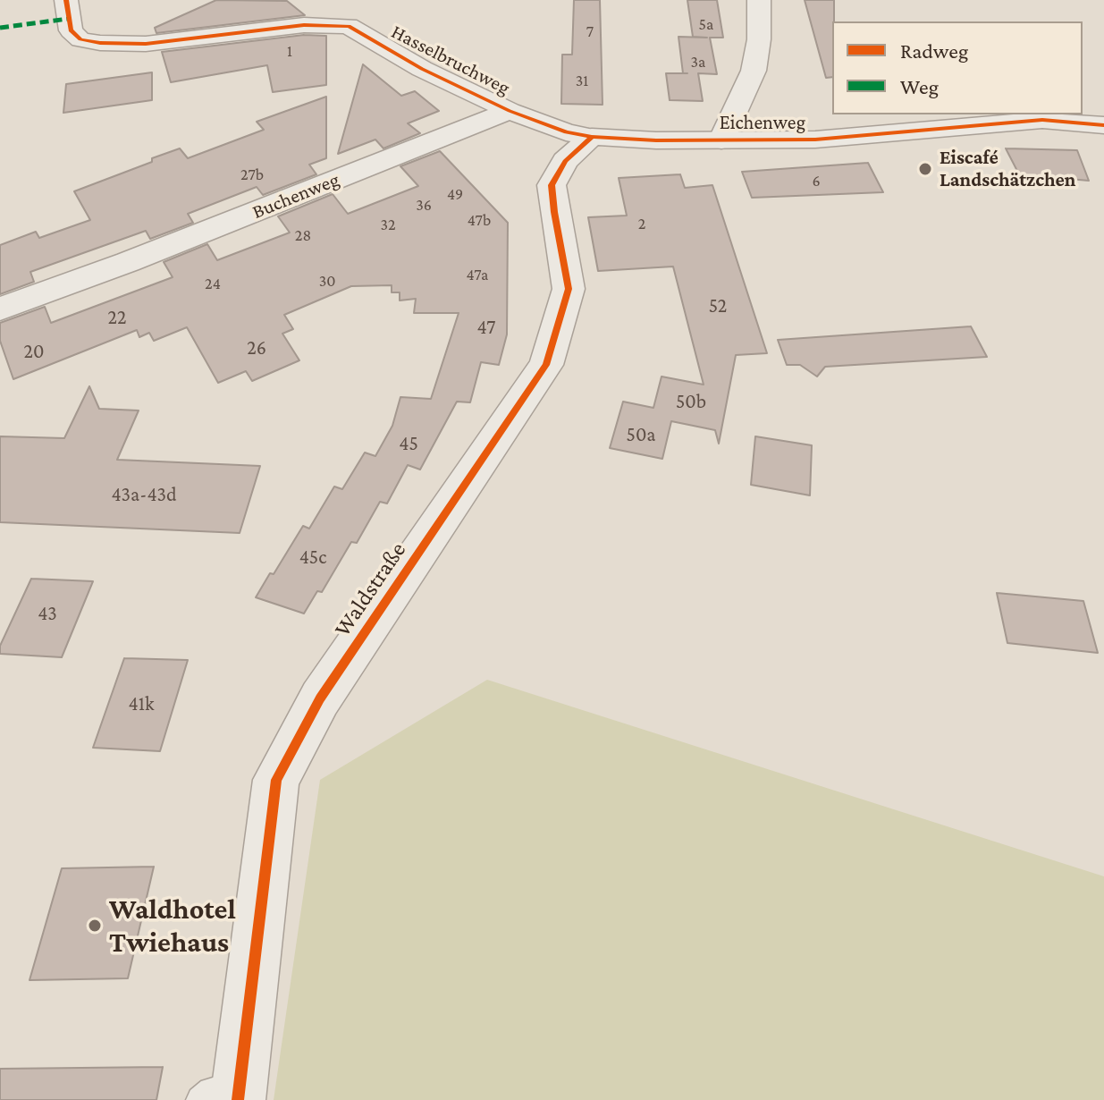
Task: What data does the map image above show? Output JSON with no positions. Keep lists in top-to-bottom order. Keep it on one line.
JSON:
{"streets":{"street":["Hasselbruchweg","Eichenweg","Buchenweg","Waldstraße"]},"crossings":[["Hasselbruchweg","Buchenweg"],["Eichenweg","Waldstraße"]],"places":["Eiscafé Landschätzchen","Waldhotel Twiehaus"],"house_numbers":["5a","7","1","3a","31","27b","6","49","36","47b","2","32","28","47a","30","24","52","22","47","26","20","50b","50a","45","43a-43d","45c","43","41k"],"legend":["Radweg","Weg"]}
